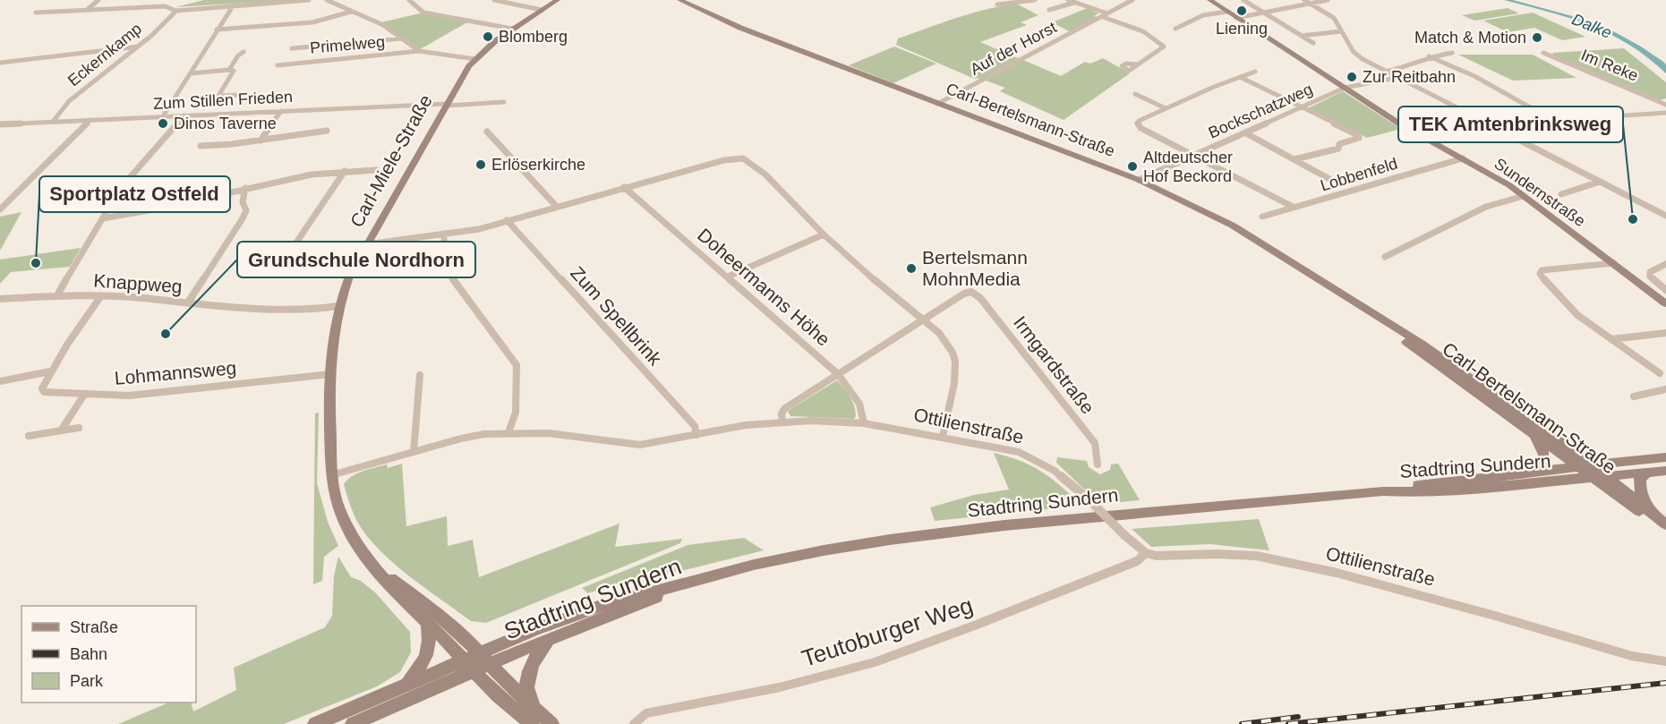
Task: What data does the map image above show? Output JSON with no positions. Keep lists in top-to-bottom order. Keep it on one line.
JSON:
{"streets":{"main road":["Carl-Bertelsmann-Straße","Carl-Miele-Straße","Sundernstraße","Stadtring Sundern"],"street":["Primelweg","Auf der Horst","Eckernkamp","Im Reke","Zum Stillen Frieden","Bockschatzweg","Lobbenfeld","Knappweg","Doheermanns Höhe","Zum Spellbrink","Irmgardstraße","Lohmannsweg","Ottilienstraße","Teutoburger Weg"]},"crossings":[["Auf der Horst","Carl-Bertelsmann-Straße"],["Eckernkamp","Zum Stillen Frieden"],["Zum Stillen Frieden","Carl-Miele-Straße"],["Bockschatzweg","Carl-Bertelsmann-Straße"],["Bockschatzweg","Sundernstraße"],["Carl-Bertelsmann-Straße","Stadtring Sundern"],["Carl-Miele-Straße","Knappweg"],["Carl-Miele-Straße","Lohmannsweg"],["Carl-Miele-Straße","Ottilienstraße"],["Carl-Miele-Straße","Stadtring Sundern"],["Lobbenfeld","Sundernstraße"],["Knappweg","Lohmannsweg"],["Doheermanns Höhe","Ottilienstraße"],["Zum Spellbrink","Ottilienstraße"],["Ottilienstraße","Teutoburger Weg"]],"water":["Dalke"],"places":["Liening","Blomberg","Match & Motion","Zur Reitbahn","Dinos Taverne","Erlöserkirche","Altdeutscher Hof Beckord","TEK Amtenbrinksweg","Sportplatz Ostfeld","Bertelsmann MohnMedia","Grundschule Nordhorn"],"legend":["Straße","Bahn","Park"]}
